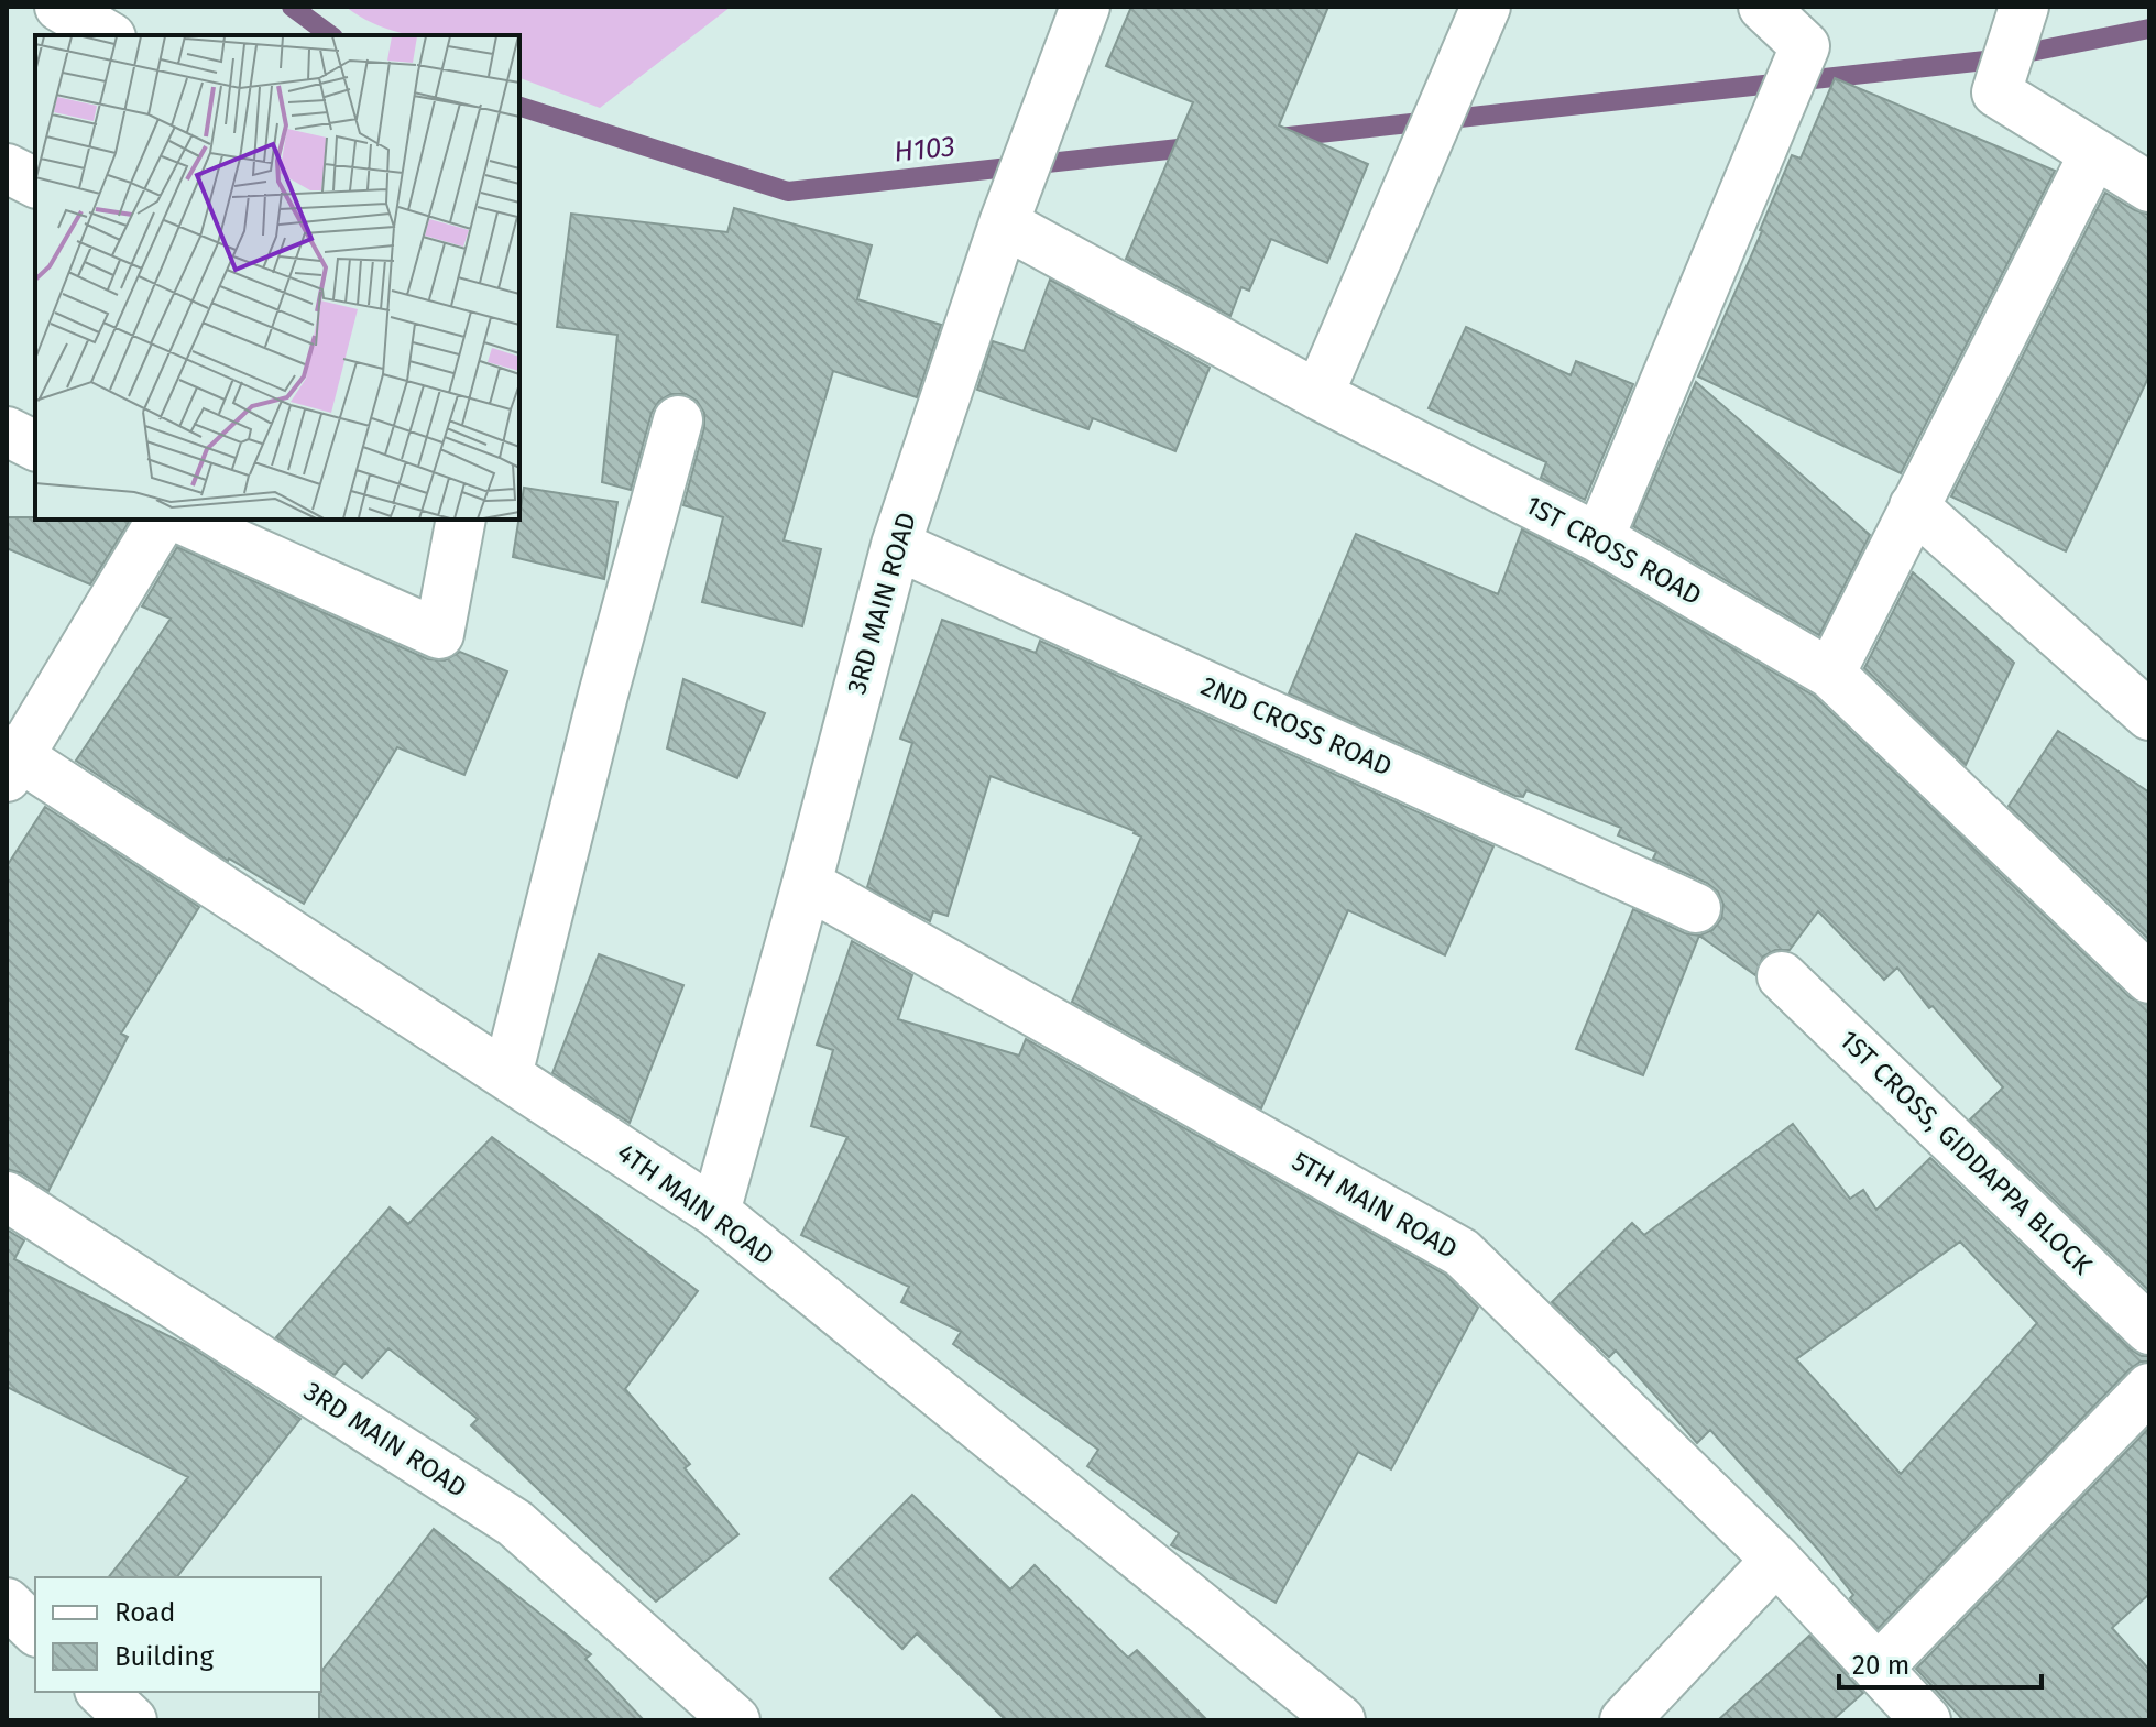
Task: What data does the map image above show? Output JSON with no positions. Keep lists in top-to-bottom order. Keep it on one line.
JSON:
{"streets":{"street":["1ST CROSS ROAD","3RD MAIN ROAD","2ND CROSS ROAD","1ST CROSS, GIDDAPPA BLOCK","4TH MAIN ROAD","5TH MAIN ROAD"]},"crossings":[["1ST CROSS ROAD","3RD MAIN ROAD"],["3RD MAIN ROAD","2ND CROSS ROAD"],["3RD MAIN ROAD","4TH MAIN ROAD"],["3RD MAIN ROAD","5TH MAIN ROAD"]],"water":["H103"],"legend":["Road","Building"],"scale_bar":"20 m"}
